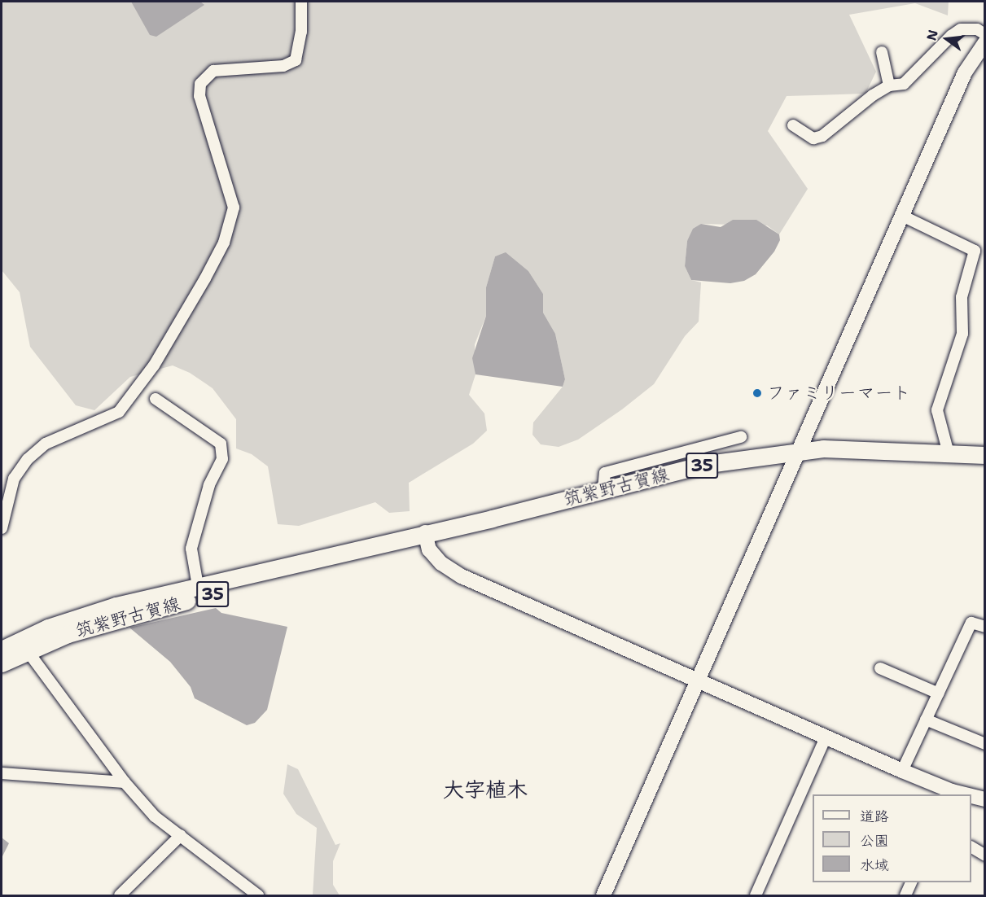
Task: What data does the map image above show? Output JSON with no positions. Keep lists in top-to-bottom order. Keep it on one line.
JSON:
{"streets":{"main road":["35","筑紫野古賀線"]},"districts":["大字植木"],"places":["ファミリーマート"],"legend":["道路","公園","水域"],"north":"left"}
